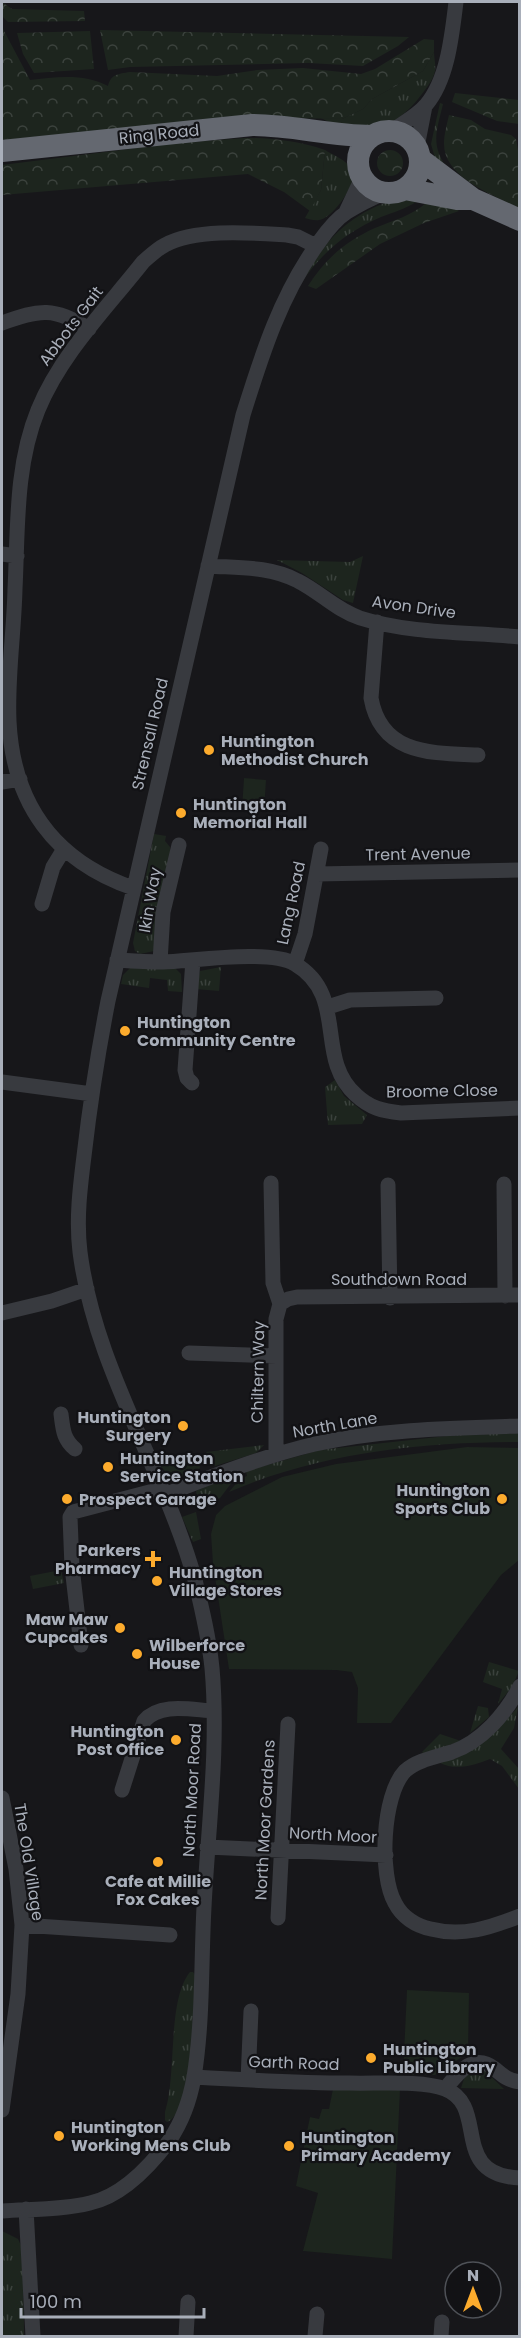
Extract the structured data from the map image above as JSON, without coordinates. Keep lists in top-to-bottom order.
{
  "streets": {
    "highway": ["Ring Road"],
    "street": [
      "Abbots Gait",
      "Avon Drive",
      "Strensall Road",
      "Trent Avenue",
      "Ikin Way",
      "Lang Road",
      "Broome Close",
      "Southdown Road",
      "Chiltern Way",
      "North Lane",
      "North Moor Road",
      "North Moor Gardens",
      "North Moor",
      "The Old Village",
      "Garth Road"
    ]
  },
  "crossings": [
    ["Ring Road", "Strensall Road"],
    ["Abbots Gait", "Strensall Road"],
    ["Avon Drive", "Strensall Road"],
    ["Strensall Road", "Broome Close"],
    ["Strensall Road", "North Moor Road"],
    ["Trent Avenue", "Lang Road"],
    ["Ikin Way", "Broome Close"],
    ["Lang Road", "Broome Close"],
    ["Southdown Road", "Chiltern Way"],
    ["Chiltern Way", "North Lane"],
    ["North Lane", "North Moor Road"],
    ["North Moor Road", "North Moor"],
    ["North Moor Road", "Garth Road"],
    ["North Moor Gardens", "North Moor"]
  ],
  "places": {
    "other": [
      "Huntington Methodist Church",
      "Huntington Memorial Hall",
      "Huntington Community Centre",
      "Huntington Surgery",
      "Huntington Service Station",
      "Prospect Garage",
      "Huntington Sports Club",
      "Huntington Village Stores",
      "Maw Maw Cupcakes",
      "Wilberforce House",
      "Huntington Post Office",
      "Cafe at Millie Fox Cakes",
      "Huntington Public Library",
      "Huntington Working Mens Club",
      "Huntington Primary Academy"
    ],
    "health": ["Parkers Pharmacy"]
  },
  "scale_bar": "100 m",
  "north": "top"
}
